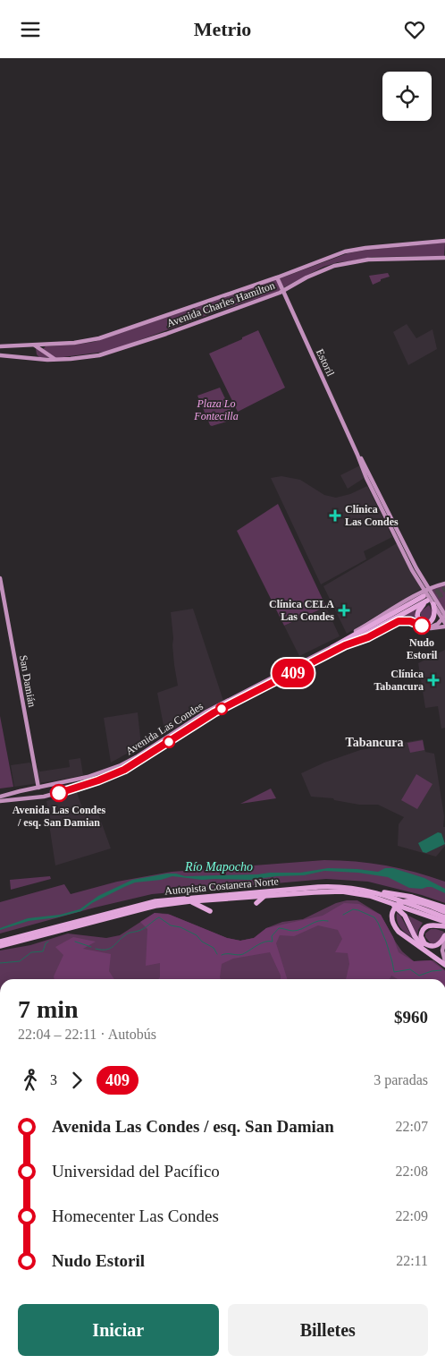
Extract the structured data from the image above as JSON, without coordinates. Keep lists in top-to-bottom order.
{
  "streets": {
    "highway": ["Autopista Costanera Norte"],
    "main road": [
      "Avenida Charles Hamilton",
      "Estoril",
      "San Damián",
      "Avenida Las Condes"
    ]
  },
  "crossings": [
    ["Avenida Charles Hamilton", "Estoril"],
    ["San Damián", "Avenida Las Condes"]
  ],
  "districts": ["Tabancura"],
  "water": ["Río Mapocho"],
  "parks": ["Plaza Lo Fontecilla"],
  "places": {
    "health": ["Clínica Las Condes", "Clínica CELA Las Condes", "Clínica Tabancura"],
    "other": ["Nudo Estoril", "Avenida Las Condes / esq. San Damian"]
  },
  "lines": ["bus line 409"],
  "page": {
    "header": "Metrio",
    "on_map": "409",
    "heading": ["7 min", "22:04 – 22:11 · Autobús", "$960"],
    "legs": ["3", "409", "3 paradas"],
    "list": [
      {
        "name": "Avenida Las Condes / esq. San Damian",
        "value": "22:07"
      },
      {
        "name": "Universidad del Pacífico",
        "value": "22:08"
      },
      {
        "name": "Homecenter Las Condes",
        "value": "22:09"
      },
      {
        "name": "Nudo Estoril",
        "value": "22:11"
      }
    ],
    "buttons": ["Iniciar", "Billetes"]
  }
}
